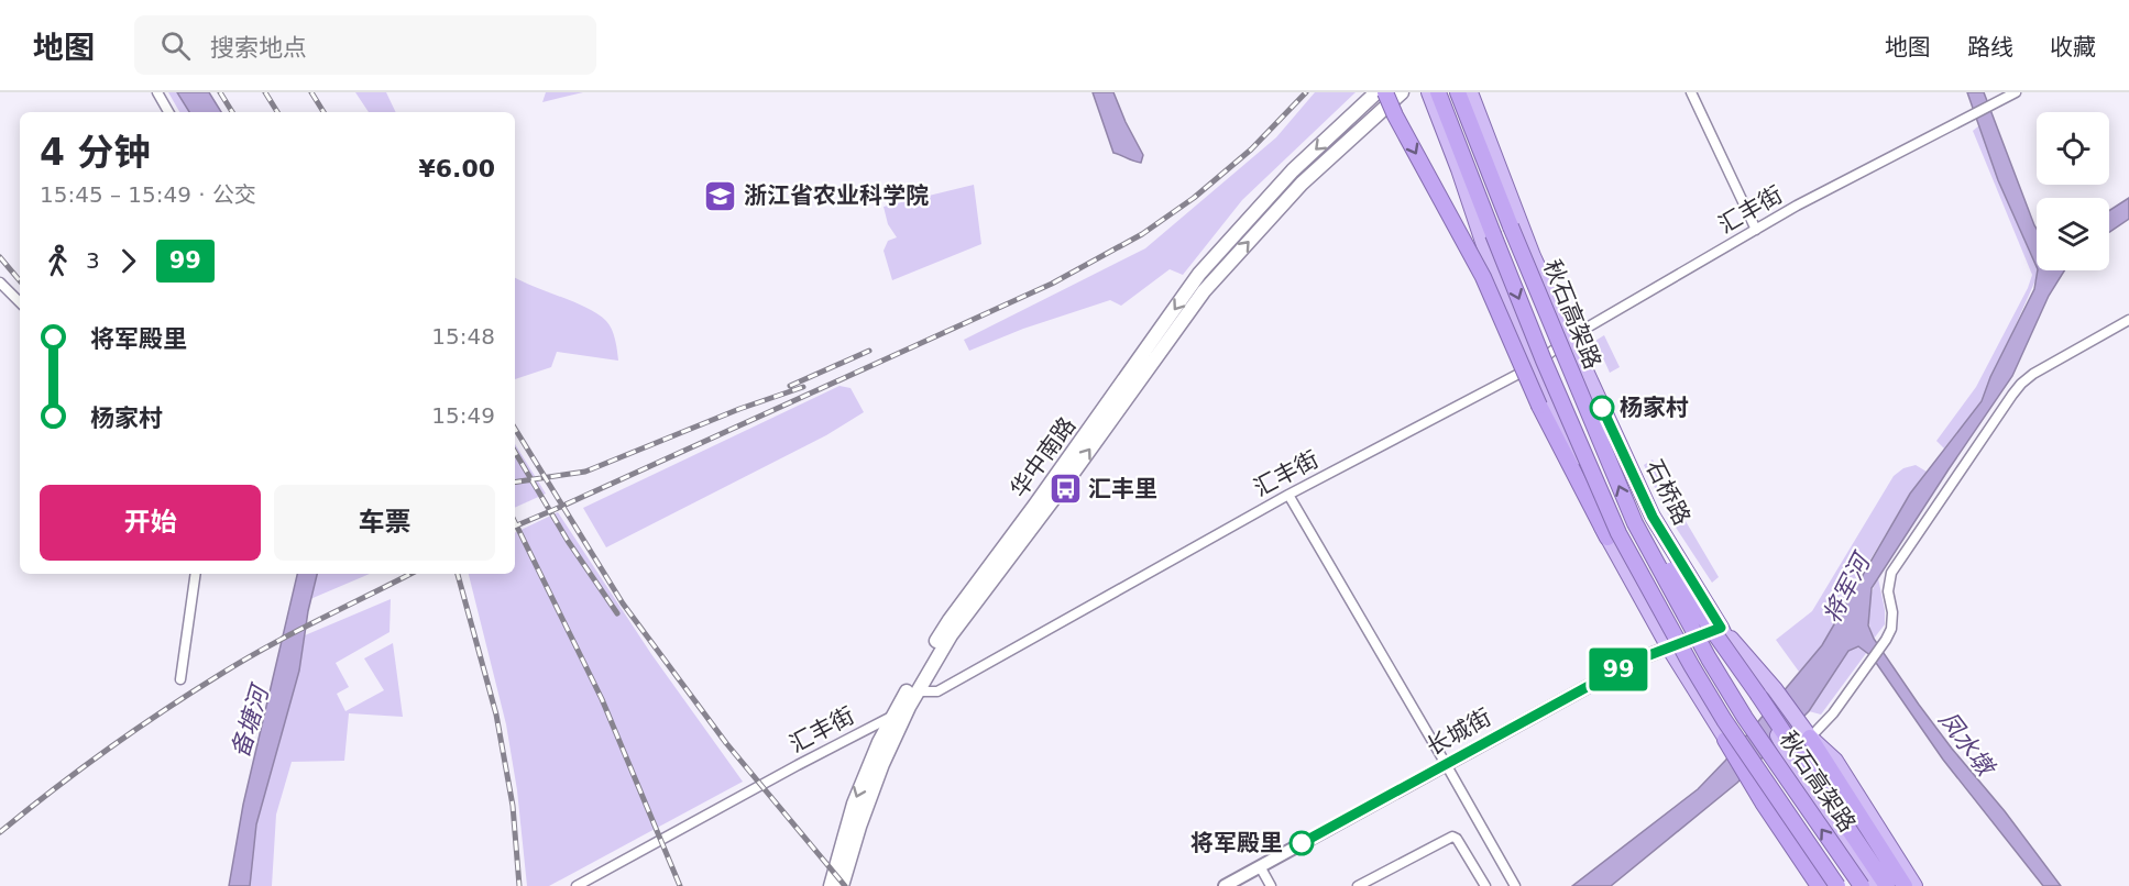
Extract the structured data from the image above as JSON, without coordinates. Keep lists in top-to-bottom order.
{
  "streets": {
    "highway": ["秋石高架路"],
    "main road": ["华中南路", "石桥路"],
    "street": ["汇丰街", "长城街"]
  },
  "crossings": [
    ["汇丰街", "华中南路"],
    ["汇丰街", "石桥路"],
    ["石桥路", "长城街"]
  ],
  "water": ["将军河", "备塘河", "凤水墩"],
  "places": {
    "school or university": ["浙江省农业科学院"],
    "other": ["杨家村", "将军殿里"],
    "bus stop": ["汇丰里"]
  },
  "lines": ["bus line 99"],
  "page": {
    "header": "地图",
    "search": "搜索地点",
    "nav": ["地图", "路线", "收藏"],
    "on_map": "99",
    "heading": ["4 分钟", "15:45 – 15:49 · 公交", "¥6.00"],
    "legs": ["3", "99"],
    "list": [
      {
        "name": "将军殿里",
        "value": "15:48"
      },
      {
        "name": "杨家村",
        "value": "15:49"
      }
    ],
    "buttons": ["开始", "车票"]
  }
}
